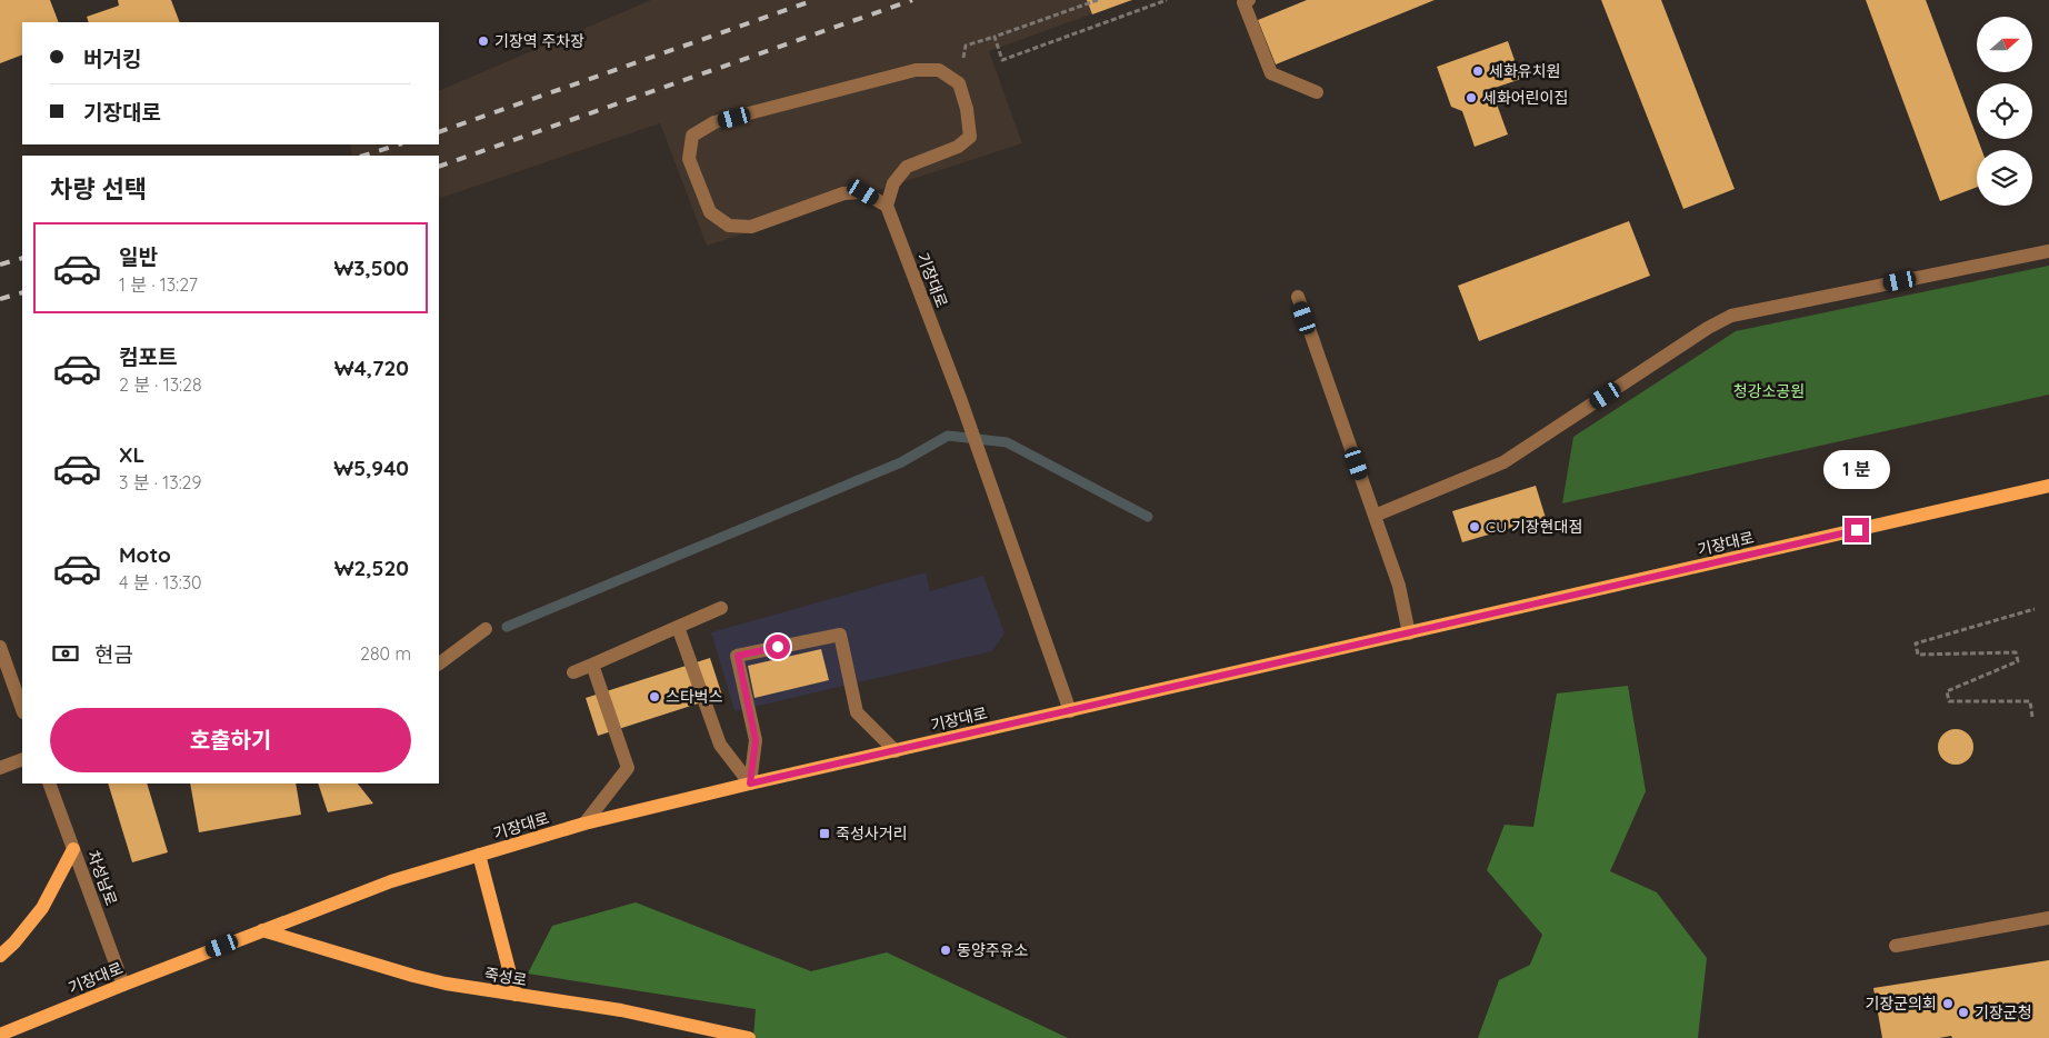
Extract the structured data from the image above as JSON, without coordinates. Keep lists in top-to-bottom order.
{
  "streets": {
    "main road": ["기장대로", "죽성로"],
    "street": ["차성남로"]
  },
  "crossings": [
    ["기장대로", "차성남로"],
    ["기장대로", "죽성로"]
  ],
  "parks": ["청강소공원"],
  "places": {
    "other": [
      "기장역 주차장",
      "세화유치원",
      "세화어린이집",
      "CU 기장현대점",
      "스타벅스",
      "동양주유소",
      "기장군의회",
      "기장군청"
    ],
    "transit": ["죽성사거리"]
  },
  "north": "right",
  "page": {
    "banner": ["버거킹", "기장대로"],
    "heading": "차량 선택",
    "list": [
      {
        "name": "일반",
        "note": "1 분 · 13:27",
        "value": "₩3,500"
      },
      {
        "name": "컴포트",
        "note": "2 분 · 13:28",
        "value": "₩4,720"
      },
      {
        "name": "XL",
        "note": "3 분 · 13:29",
        "value": "₩5,940"
      },
      {
        "name": "Moto",
        "note": "4 분 · 13:30",
        "value": "₩2,520"
      }
    ],
    "bubble": "1 분",
    "pay": ["현금", "280 m"],
    "buttons": "호출하기"
  }
}
